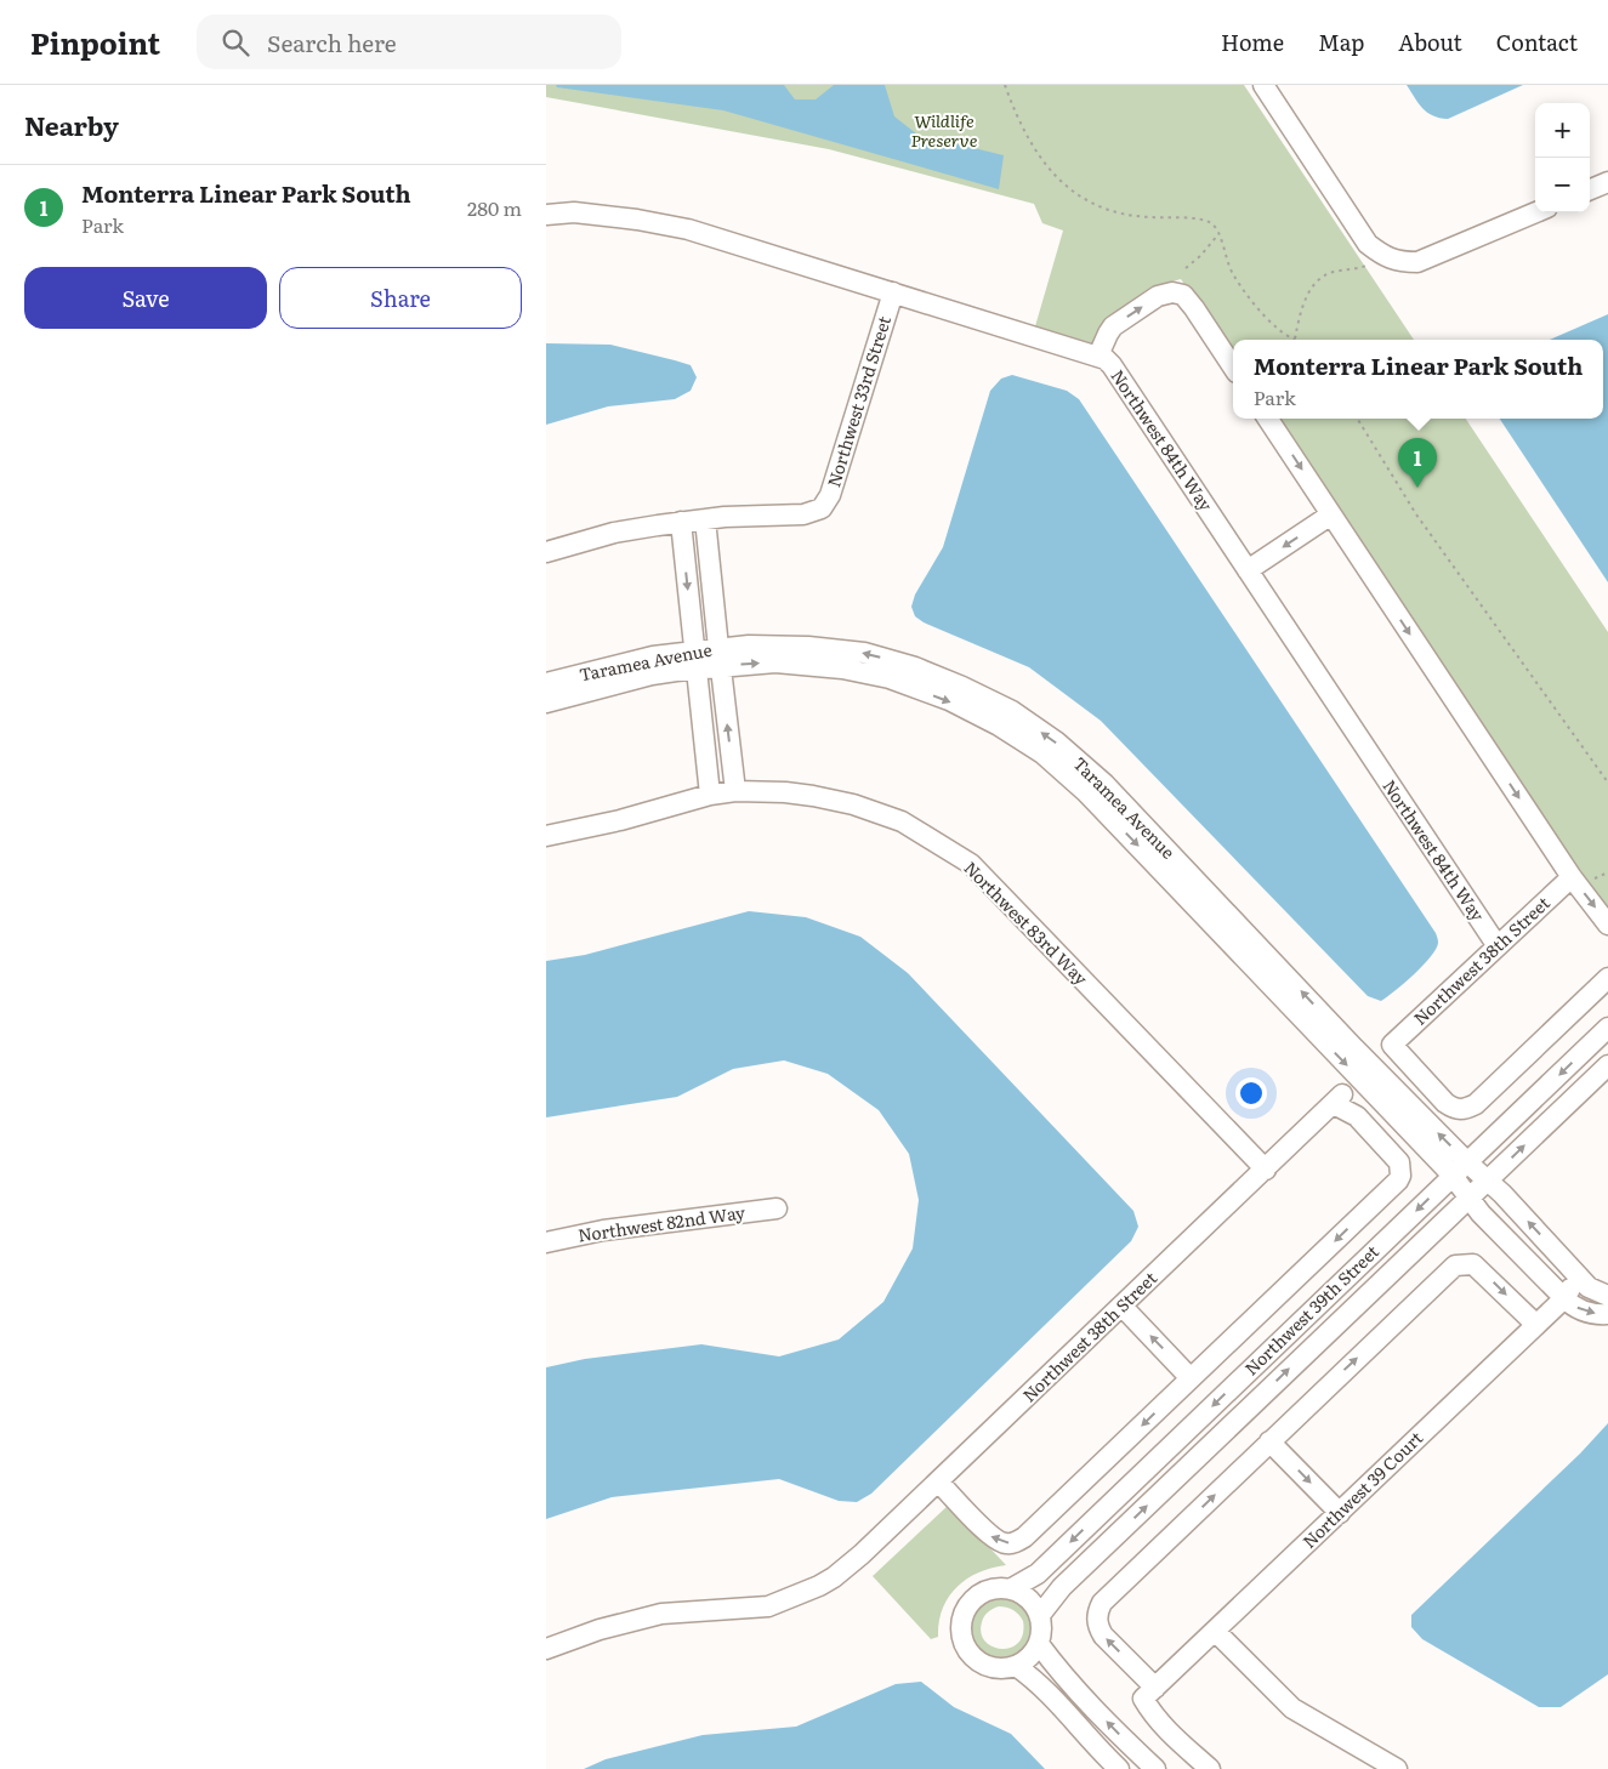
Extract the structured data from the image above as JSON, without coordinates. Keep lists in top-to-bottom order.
{
  "streets": {
    "street": [
      "Northwest 33rd Street",
      "Northwest 84th Way",
      "Taramea Avenue",
      "Northwest 83rd Way",
      "Northwest 38th Street",
      "Northwest 82nd Way",
      "Northwest 39th Street",
      "Northwest 39 Court"
    ]
  },
  "crossings": [
    ["Northwest 33rd Street", "Northwest 84th Way"],
    ["Northwest 84th Way", "Northwest 38th Street"],
    ["Taramea Avenue", "Northwest 39th Street"],
    ["Taramea Avenue", "Northwest 39 Court"],
    ["Northwest 83rd Way", "Northwest 38th Street"]
  ],
  "parks": ["Wildlife Preserve"],
  "page": {
    "header": "Pinpoint",
    "search": "Search here",
    "nav": [
      "Home",
      "Map",
      "About",
      "Contact"
    ],
    "heading": "Nearby",
    "map_buttons": ["+", "−"],
    "list": [
      {
        "mark": "1",
        "name": "Monterra Linear Park South",
        "note": "Park",
        "value": "280 m"
      }
    ],
    "buttons": ["Save", "Share"],
    "popup": ["Monterra Linear Park South", "Park"],
    "pins": "1"
  }
}
